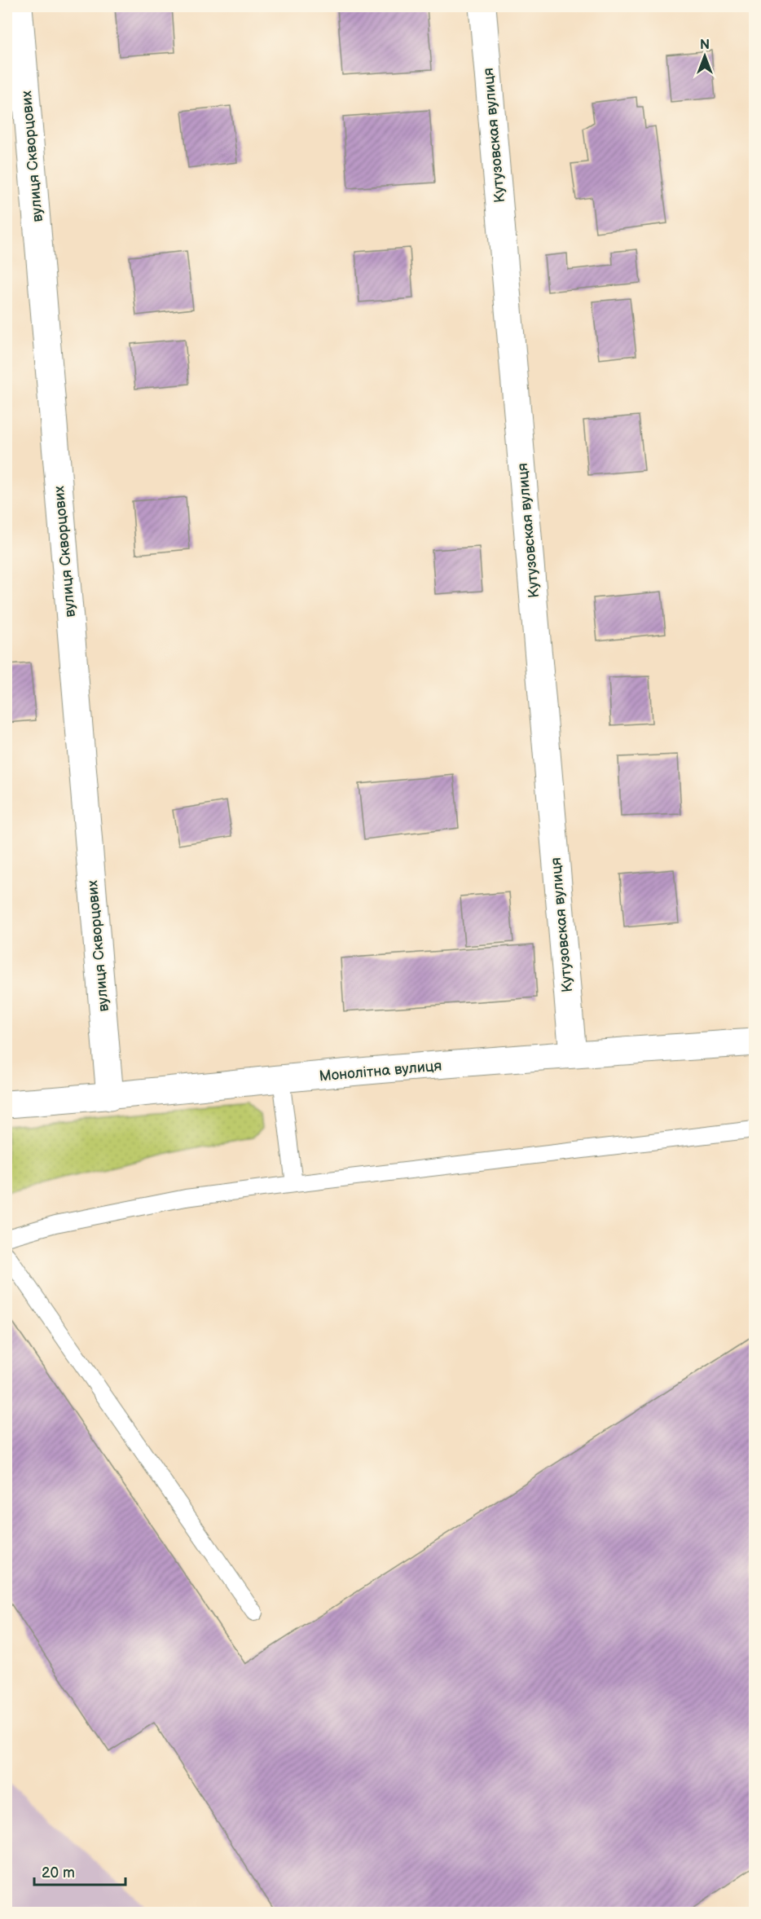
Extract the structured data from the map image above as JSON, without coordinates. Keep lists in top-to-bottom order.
{
  "streets": {
    "street": ["Кутузовская вулиця", "вулиця Скворцових", "Монолітна вулиця"]
  },
  "crossings": [
    ["Кутузовская вулиця", "Монолітна вулиця"],
    ["вулиця Скворцових", "Монолітна вулиця"]
  ],
  "scale_bar": "20 m",
  "north": "top"
}
